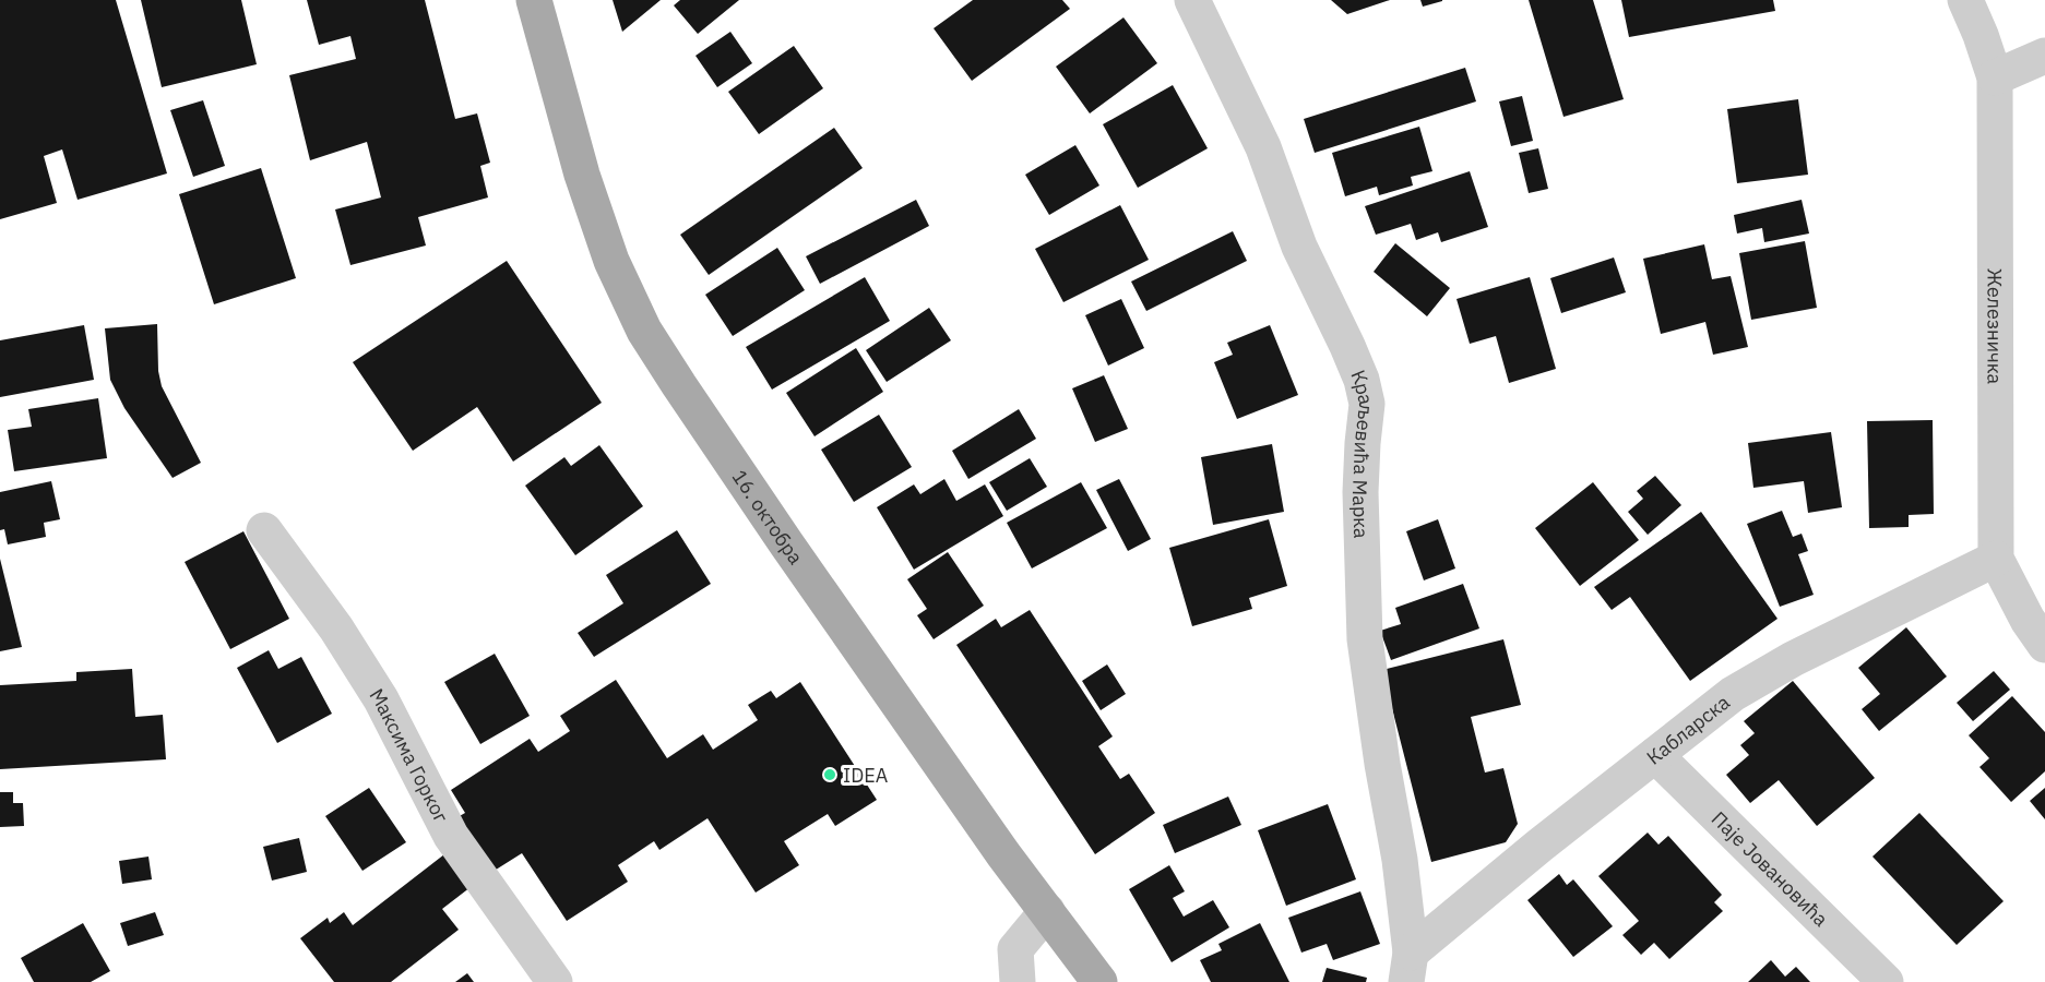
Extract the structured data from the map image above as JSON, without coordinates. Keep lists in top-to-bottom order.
{
  "streets": {
    "main road": ["16. октобра"],
    "street": [
      "Железничка",
      "Краљевића Марка",
      "Кабларска",
      "Максима Горког",
      "Паје Јовановића"
    ]
  },
  "crossings": [
    ["Железничка", "Кабларска"],
    ["Краљевића Марка", "Кабларска"],
    ["Кабларска", "Паје Јовановића"]
  ],
  "places": ["IDEA"]
}
